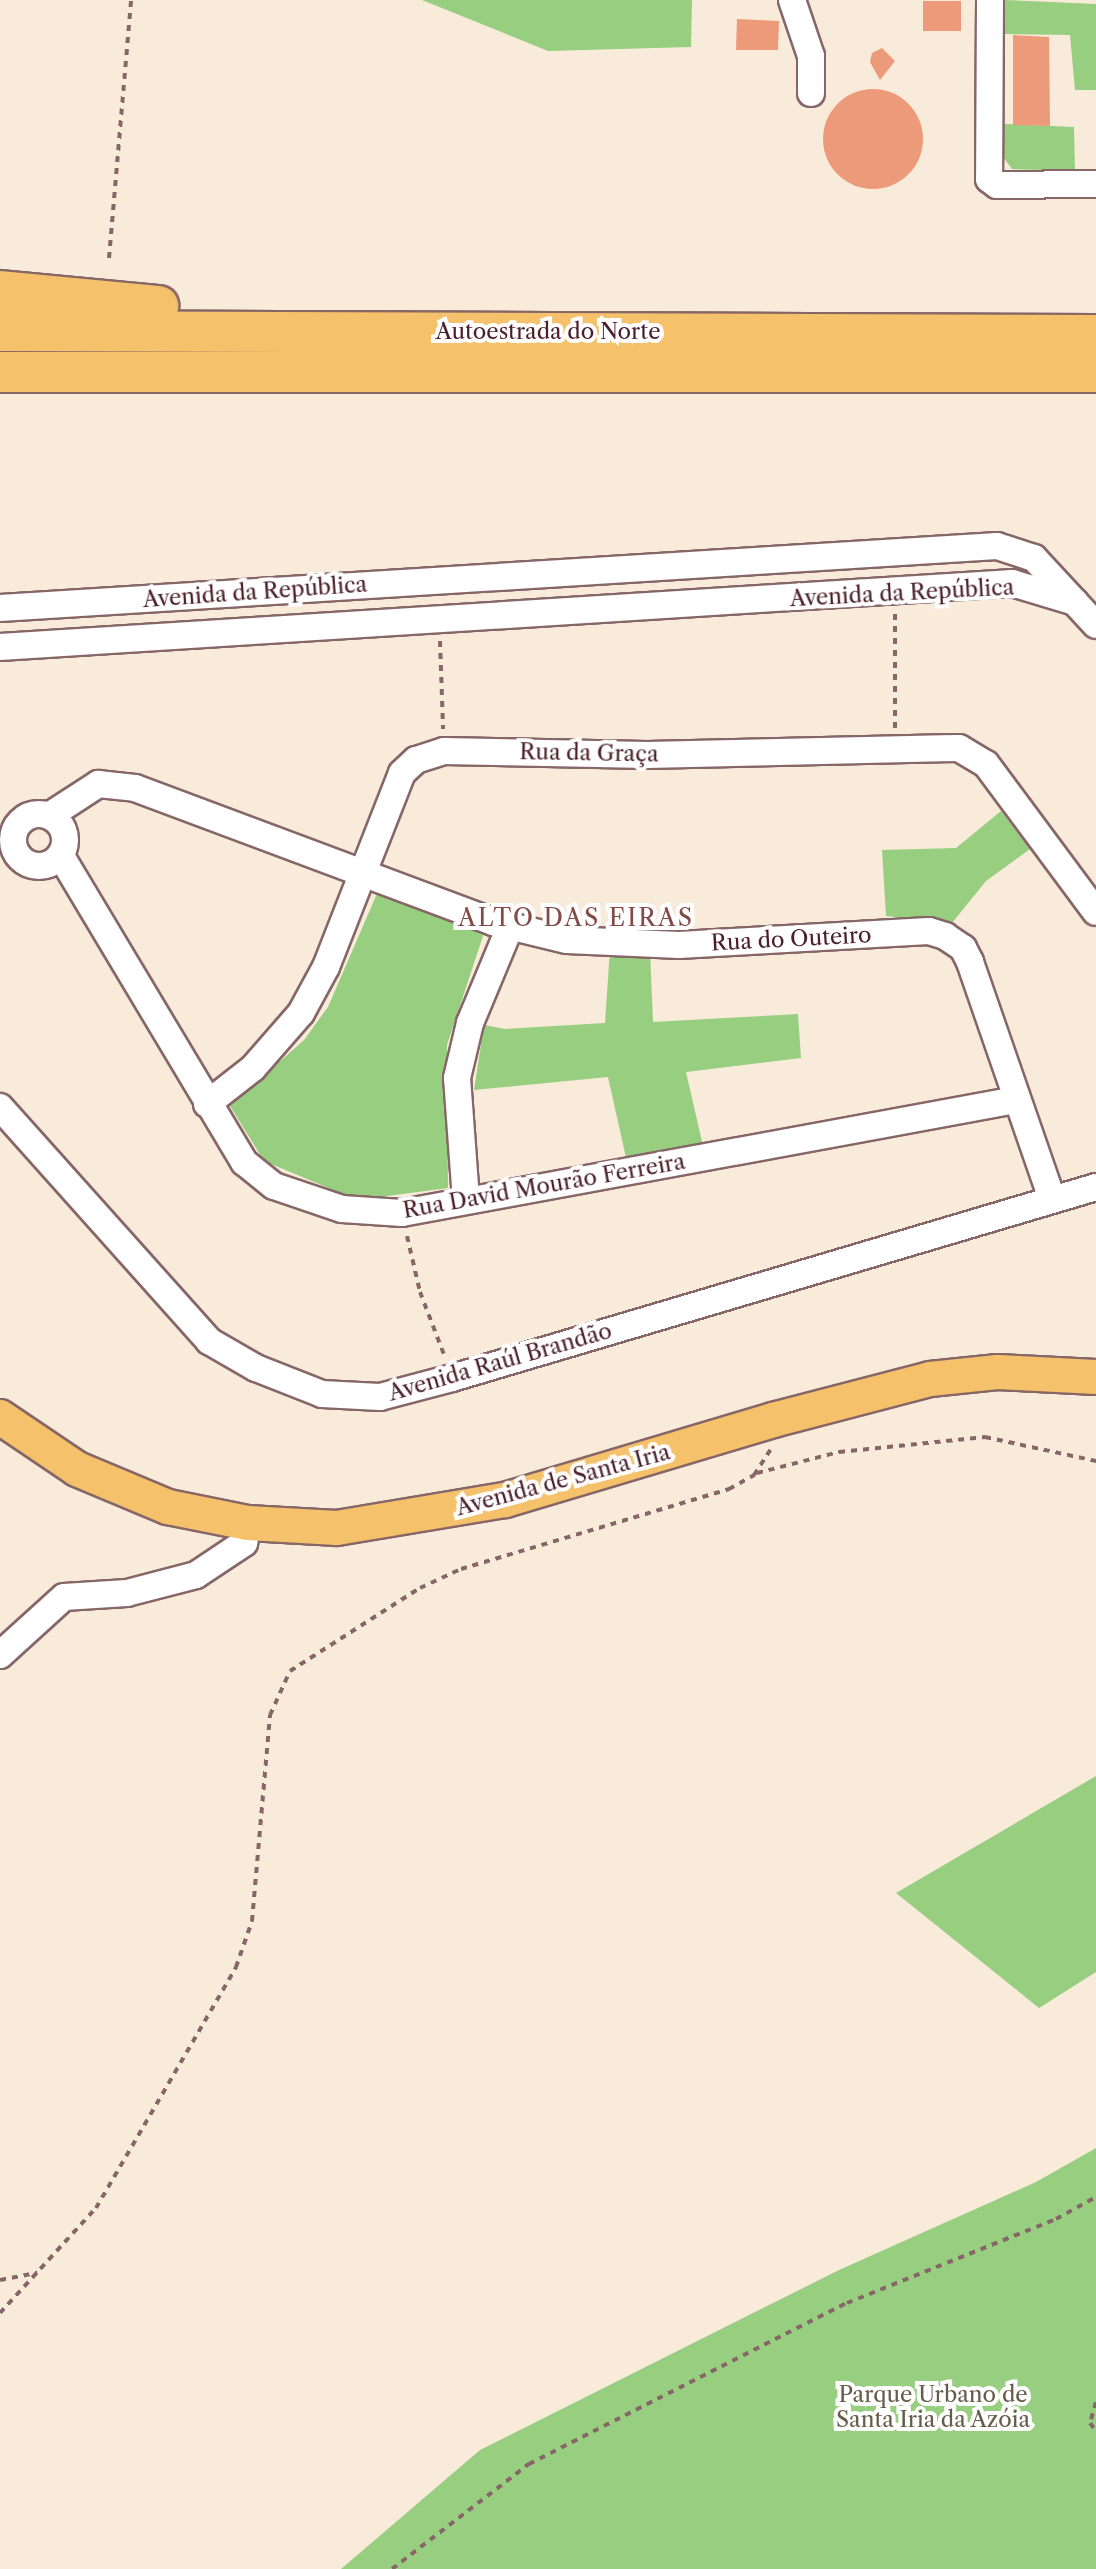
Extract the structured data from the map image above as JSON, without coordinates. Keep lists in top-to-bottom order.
{
  "streets": {
    "highway": ["Autoestrada do Norte"],
    "main road": ["Avenida de Santa Iria"],
    "street": [
      "Avenida da República",
      "Rua da Graça",
      "Rua do Outeiro",
      "Rua David Mourão Ferreira",
      "Avenida Raúl Brandão"
    ]
  },
  "crossings": [
    ["Rua da Graça", "Rua do Outeiro"],
    ["Rua da Graça", "Rua David Mourão Ferreira"],
    ["Rua do Outeiro", "Rua David Mourão Ferreira"],
    ["Rua do Outeiro", "Avenida Raúl Brandão"]
  ],
  "districts": ["ALTO DAS EIRAS"],
  "parks": ["Parque Urbano de Santa Iria da Azóia"]
}
